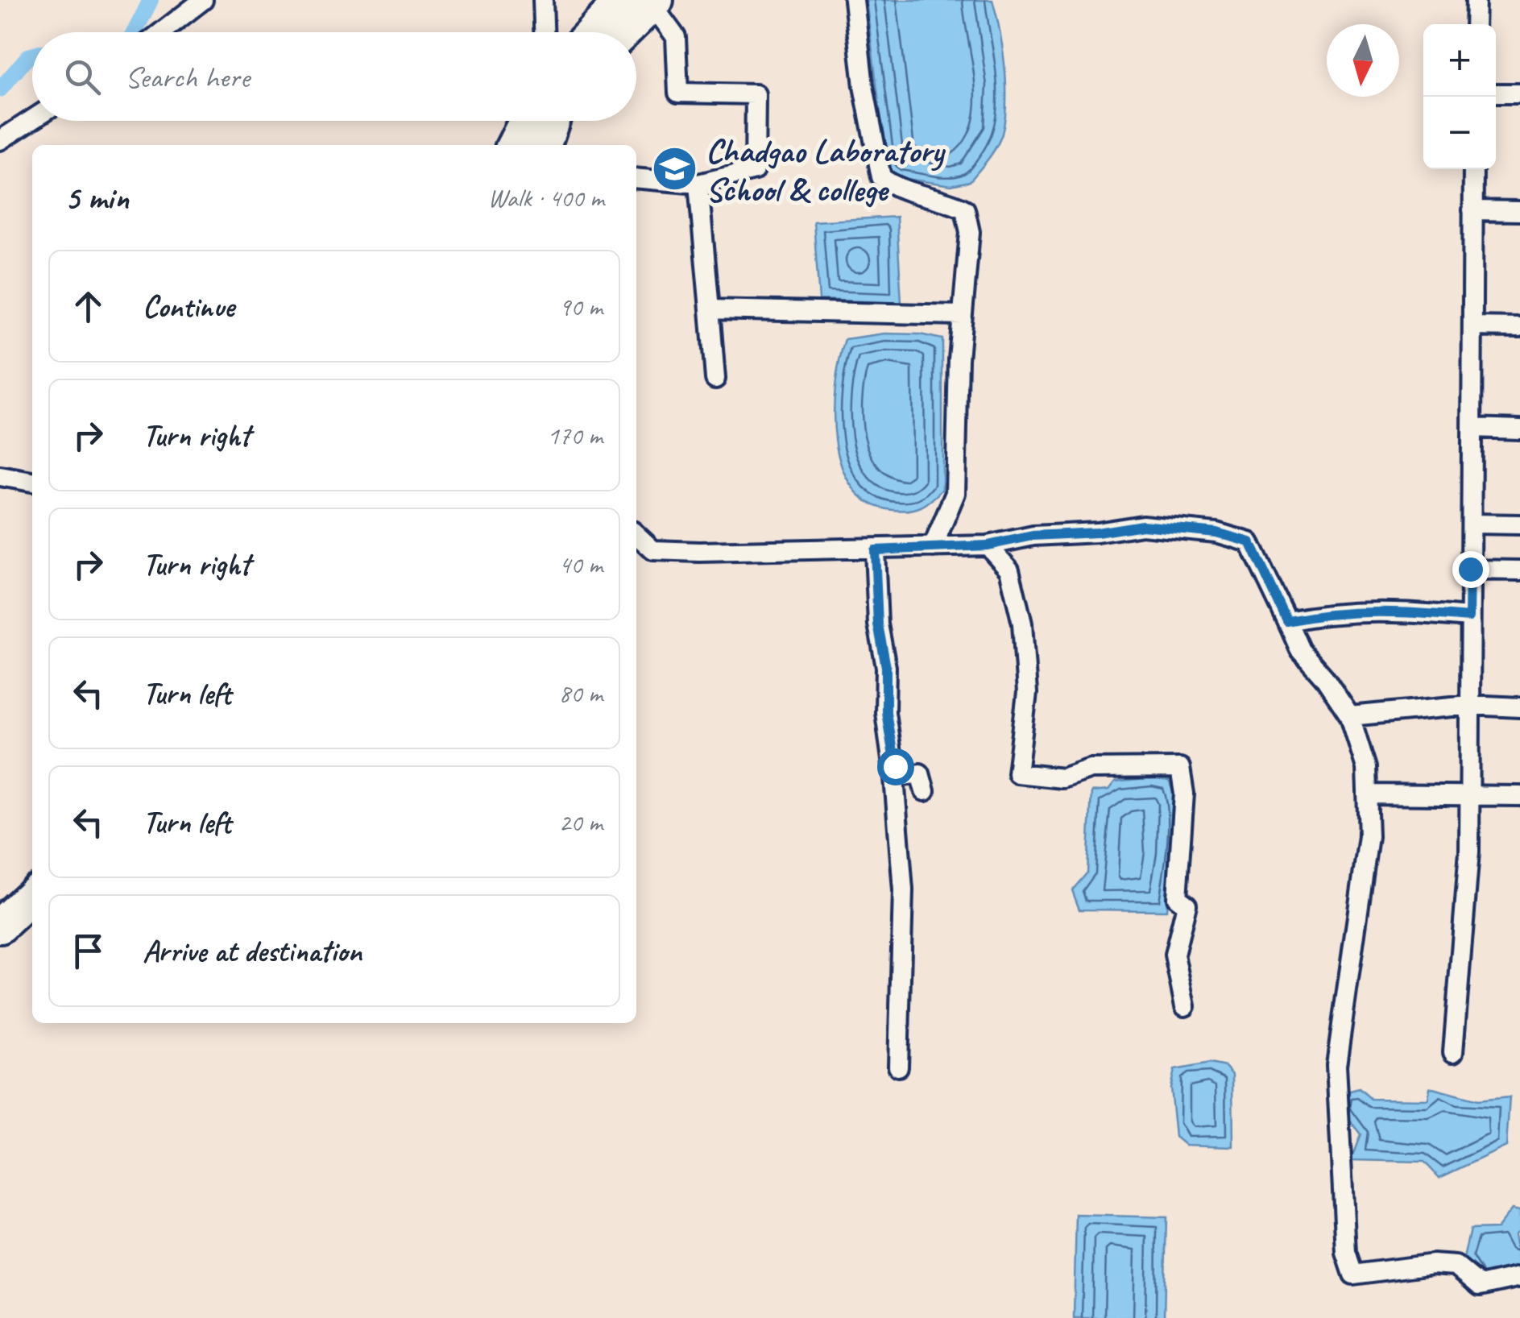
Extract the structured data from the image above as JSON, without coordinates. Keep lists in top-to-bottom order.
{
  "places": {
    "school or university": ["Chadgao Laboratory School & college"]
  },
  "north": "bottom",
  "page": {
    "map_buttons": ["+", "−"],
    "search": "Search here",
    "heading": ["5 min", "Walk · 400 m"],
    "list": [
      ["Continue", "90 m"],
      ["Turn right", "170 m"],
      ["Turn right", "40 m"],
      ["Turn left", "80 m"],
      ["Turn left", "20 m"],
      "Arrive at destination"
    ]
  }
}
